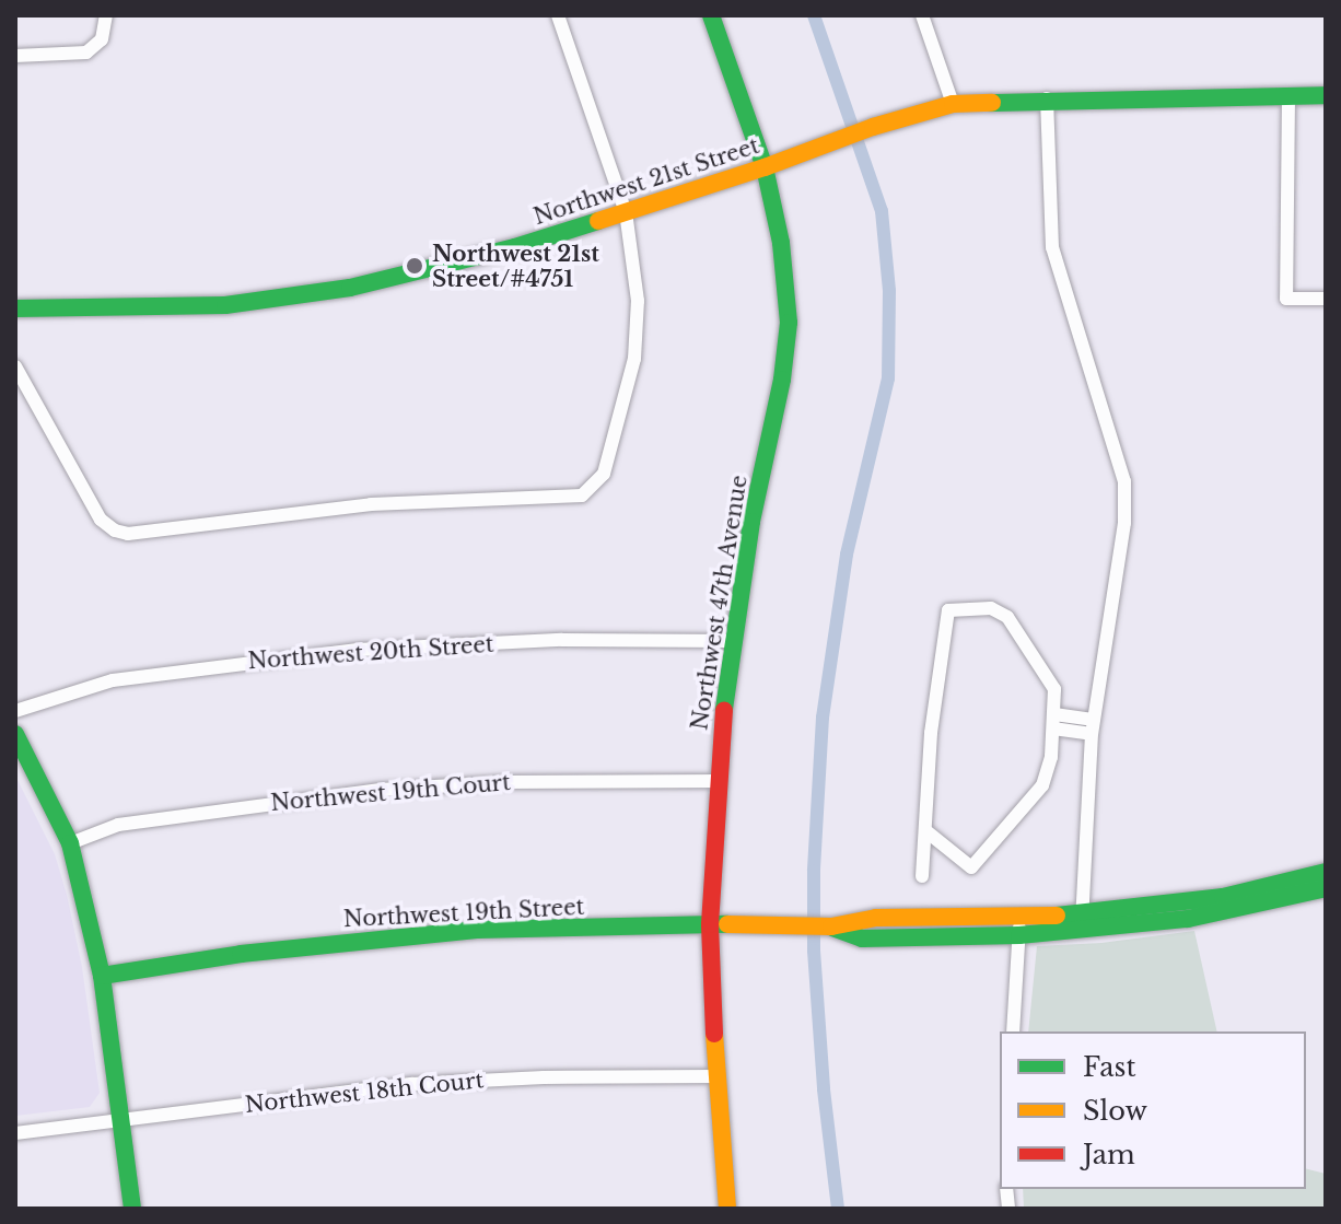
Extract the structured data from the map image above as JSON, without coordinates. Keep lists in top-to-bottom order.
{
  "streets": {
    "street": [
      "Northwest 21st Street",
      "Northwest 47th Avenue",
      "Northwest 20th Street",
      "Northwest 19th Court",
      "Northwest 19th Street",
      "Northwest 18th Court"
    ]
  },
  "crossings": [
    ["Northwest 21st Street", "Northwest 47th Avenue"],
    ["Northwest 47th Avenue", "Northwest 20th Street"],
    ["Northwest 47th Avenue", "Northwest 19th Court"],
    ["Northwest 47th Avenue", "Northwest 19th Street"],
    ["Northwest 47th Avenue", "Northwest 18th Court"]
  ],
  "places": ["Northwest 21st Street/#4751"],
  "legend": ["Fast", "Slow", "Jam"]
}
